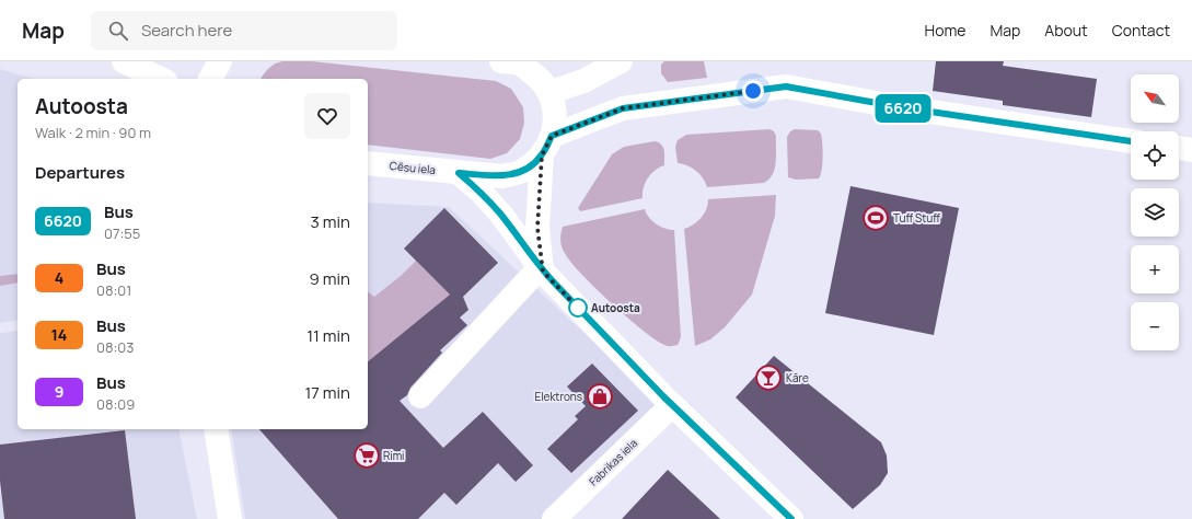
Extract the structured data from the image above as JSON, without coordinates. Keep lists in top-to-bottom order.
{
  "streets": {
    "main road": ["Cēsu iela", "Fabrikas iela"]
  },
  "places": {
    "sports": ["Tuff Stuff"],
    "other": ["Autoosta"],
    "bar": ["Kāre"],
    "shop": ["Elektrons"],
    "supermarket": ["Rimi"]
  },
  "lines": ["bus line 6620"],
  "north": "top left",
  "page": {
    "header": "Map",
    "search": "Search here",
    "nav": [
      "Home",
      "Map",
      "About",
      "Contact"
    ],
    "on_map": "6620",
    "map_buttons": ["+", "−"],
    "heading": [
      ["Autoosta", "Walk · 2 min · 90 m"],
      "Departures"
    ],
    "list": [
      {
        "mark": "6620",
        "name": "Bus",
        "note": "07:55",
        "value": "3 min"
      },
      {
        "mark": "4",
        "name": "Bus",
        "note": "08:01",
        "value": "9 min"
      },
      {
        "mark": "14",
        "name": "Bus",
        "note": "08:03",
        "value": "11 min"
      },
      {
        "mark": "9",
        "name": "Bus",
        "note": "08:09",
        "value": "17 min"
      }
    ]
  }
}
